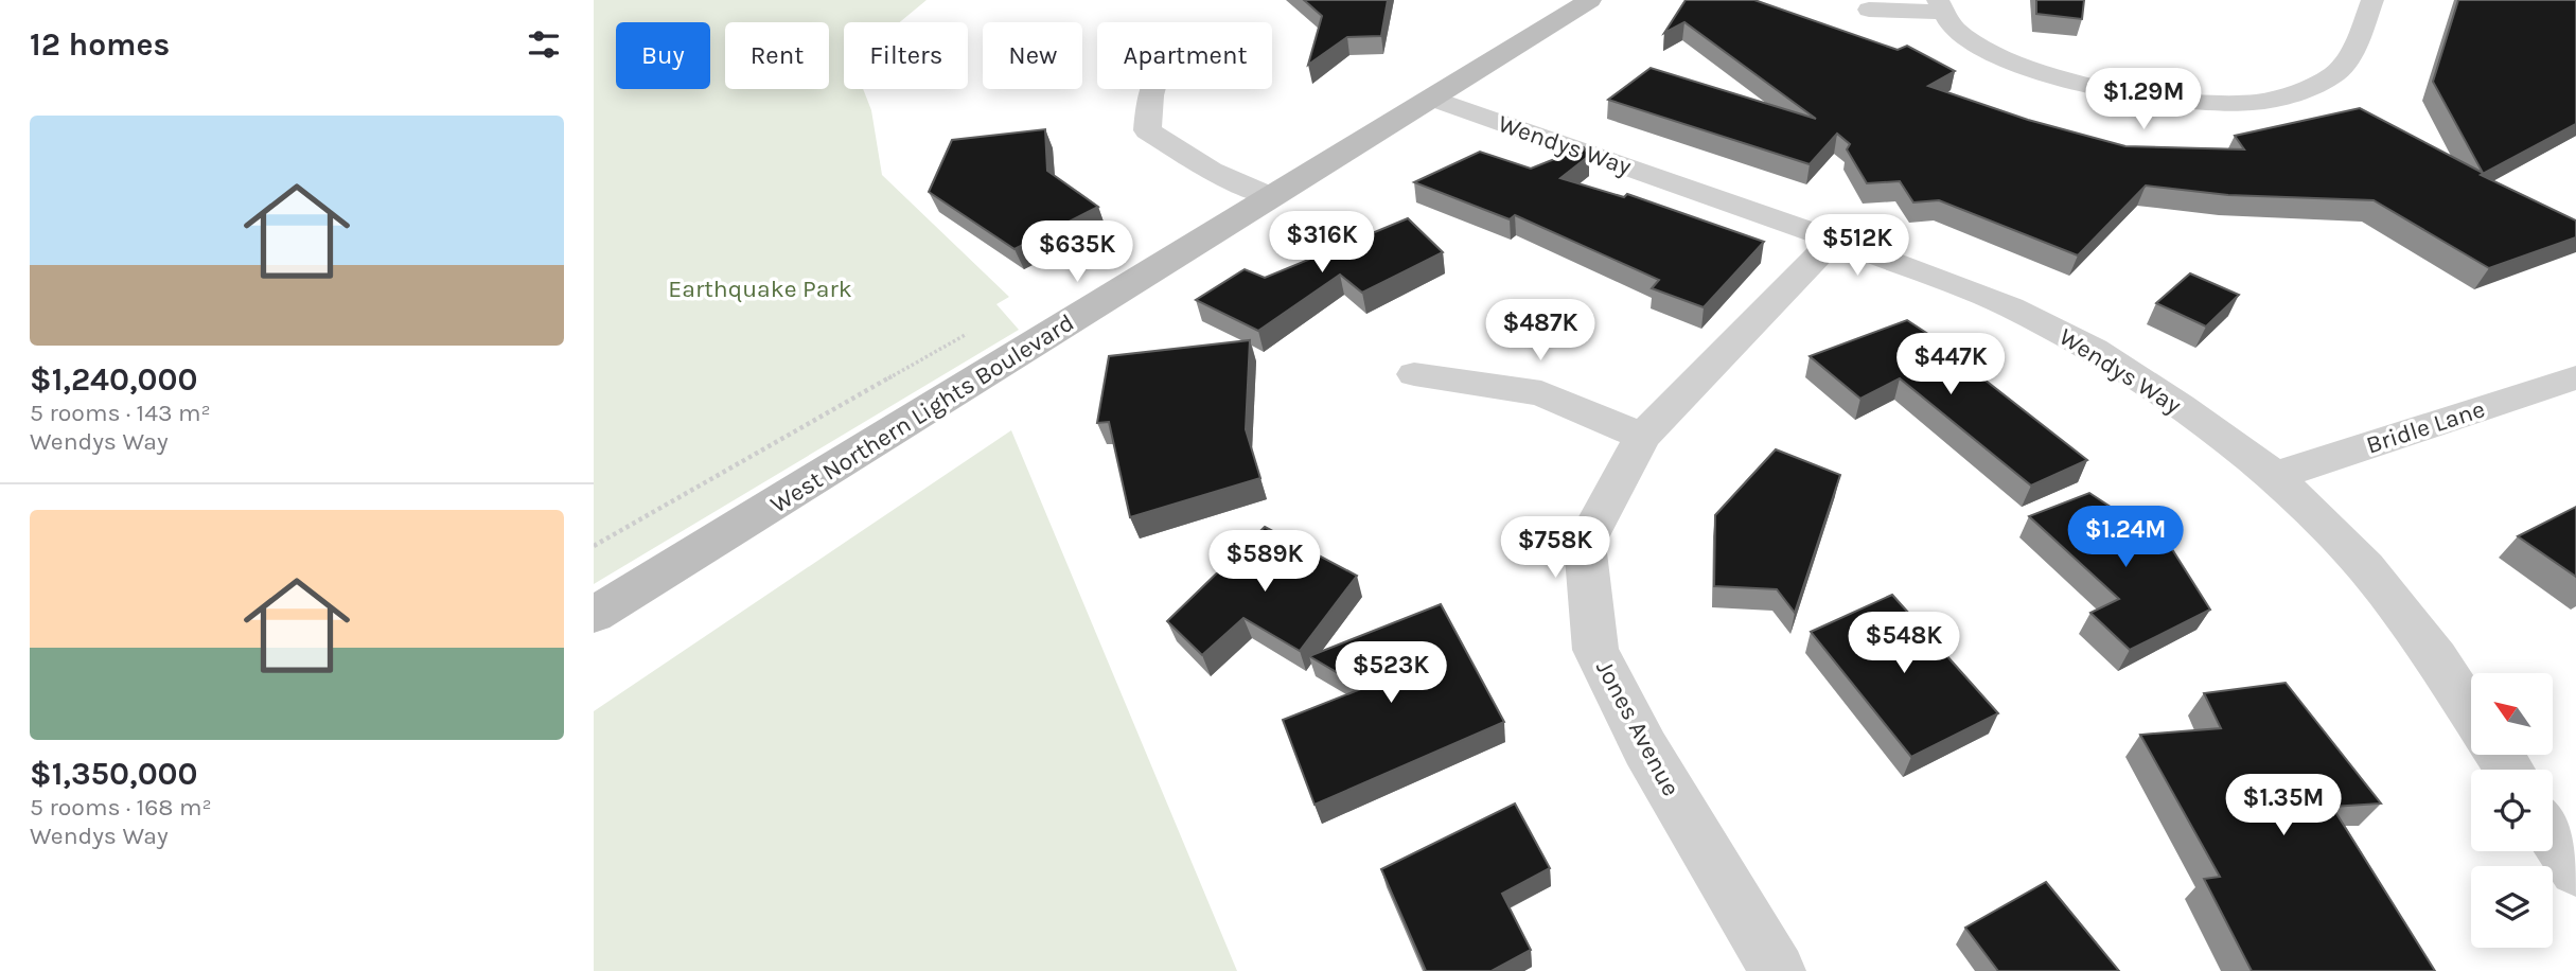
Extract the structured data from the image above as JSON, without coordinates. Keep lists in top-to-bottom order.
{
  "streets": {
    "street": [
      "Wendys Way",
      "West Northern Lights Boulevard",
      "Bridle Lane",
      "Jones Avenue"
    ]
  },
  "crossings": [
    ["Wendys Way", "West Northern Lights Boulevard"],
    ["Wendys Way", "Bridle Lane"],
    ["Wendys Way", "Jones Avenue"]
  ],
  "parks": ["Earthquake Park"],
  "north": "top left",
  "page": {
    "heading": "12 homes",
    "chip": [
      "Buy",
      "Rent",
      "Filters",
      "New",
      "Apartment"
    ],
    "price": [
      "$1.29M",
      "$316K",
      "$512K",
      "$635K",
      "$487K",
      "$447K",
      "$1.24M",
      "$758K",
      "$589K",
      "$548K",
      "$523K",
      "$1.35M"
    ],
    "list": [
      {
        "name": "$1,240,000",
        "note": "5 rooms · 143 m² · Wendys Way"
      },
      {
        "name": "$1,350,000",
        "note": "5 rooms · 168 m² · Wendys Way"
      }
    ]
  }
}
